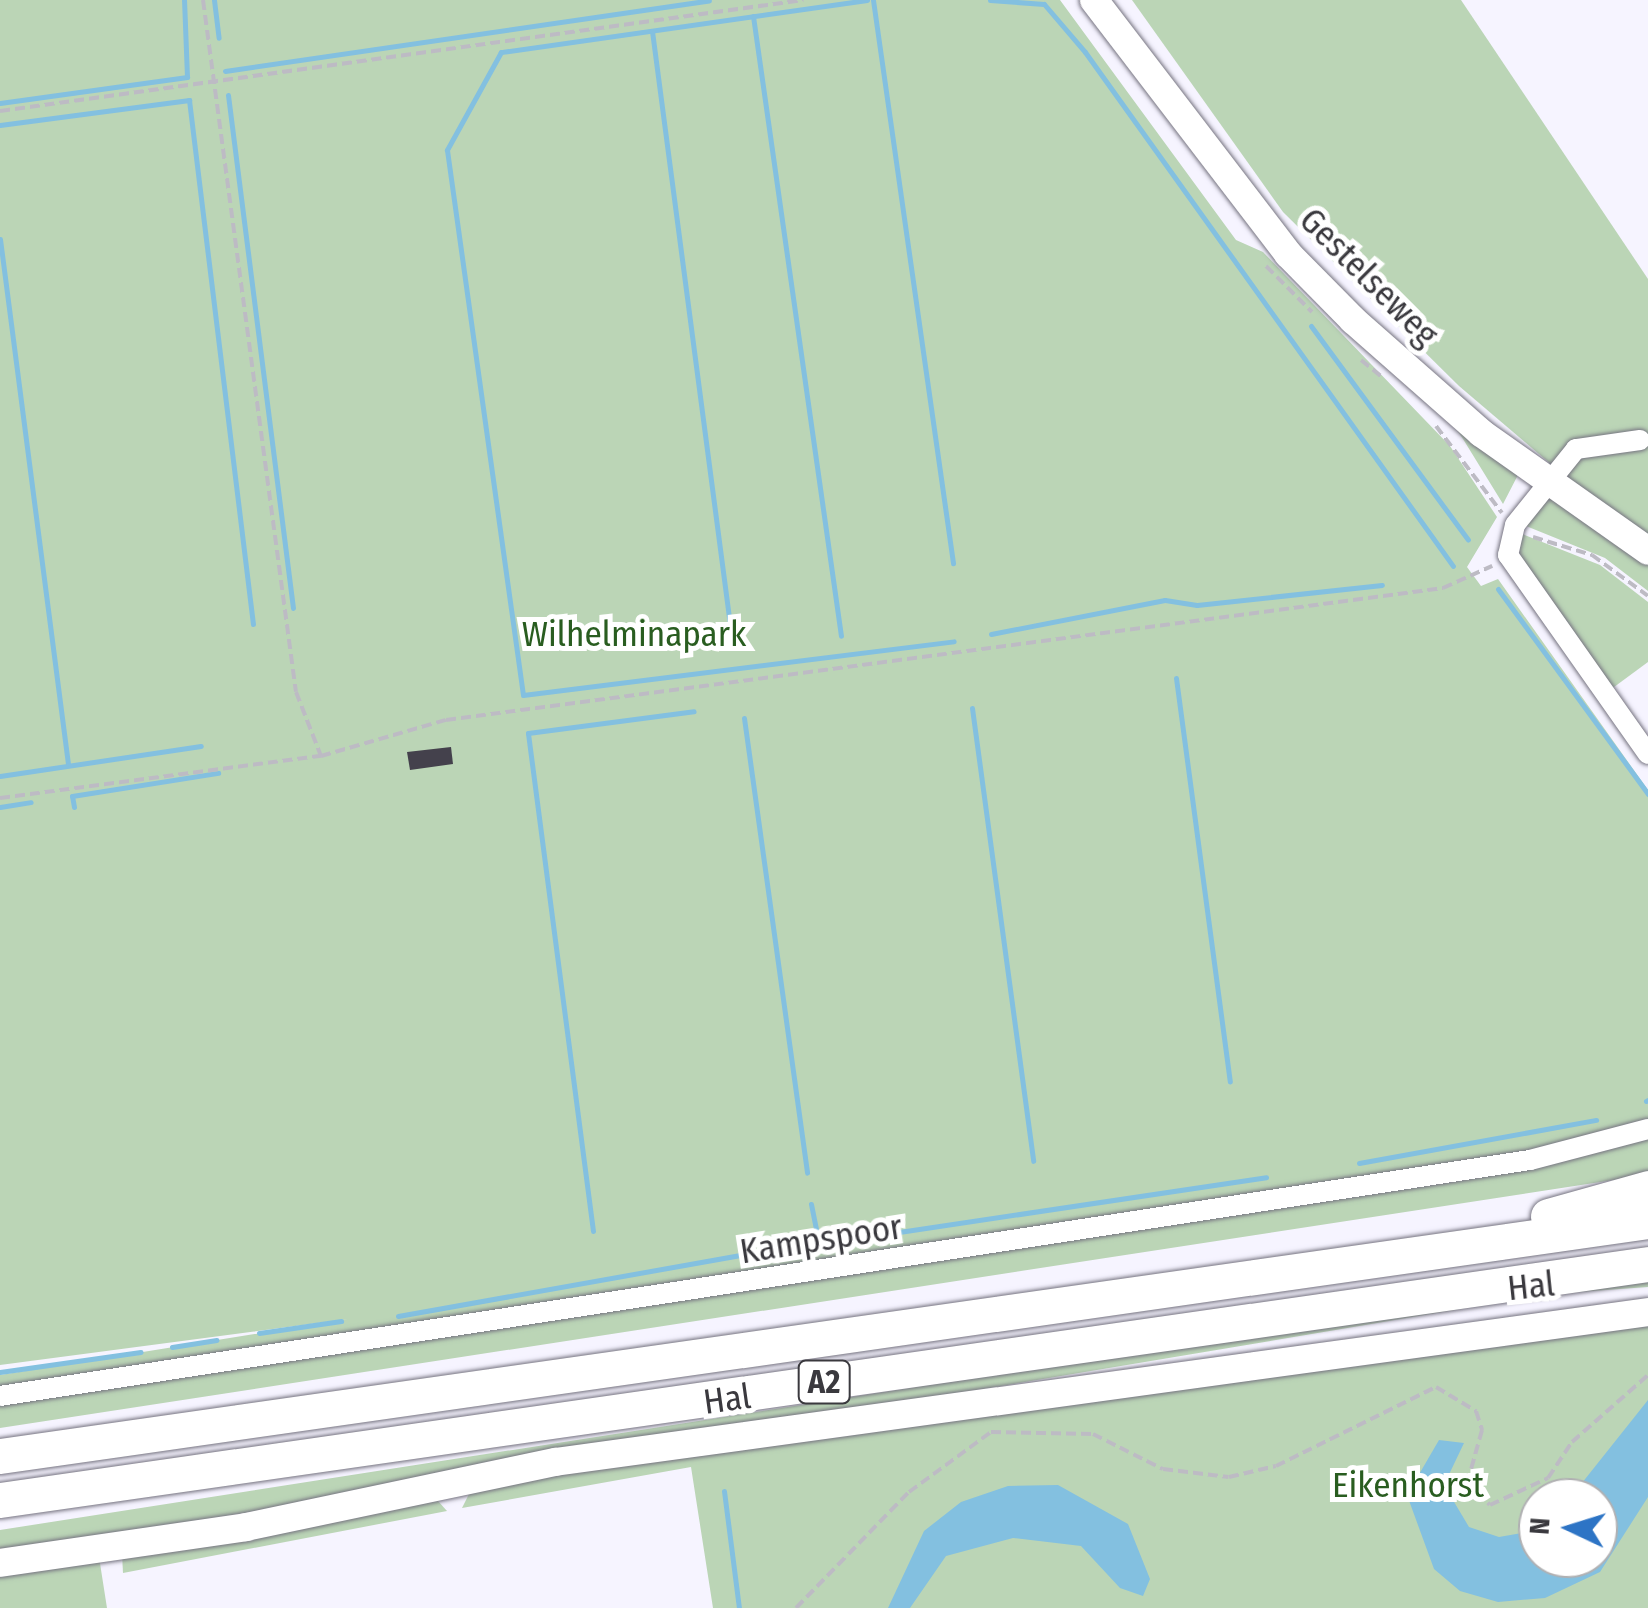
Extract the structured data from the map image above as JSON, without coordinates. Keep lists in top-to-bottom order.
{
  "streets": {
    "highway": ["A2"],
    "street": ["Gestelseweg", "Kampspoor", "Hal"]
  },
  "parks": ["Wilhelminapark", "Eikenhorst"],
  "north": "left"
}
